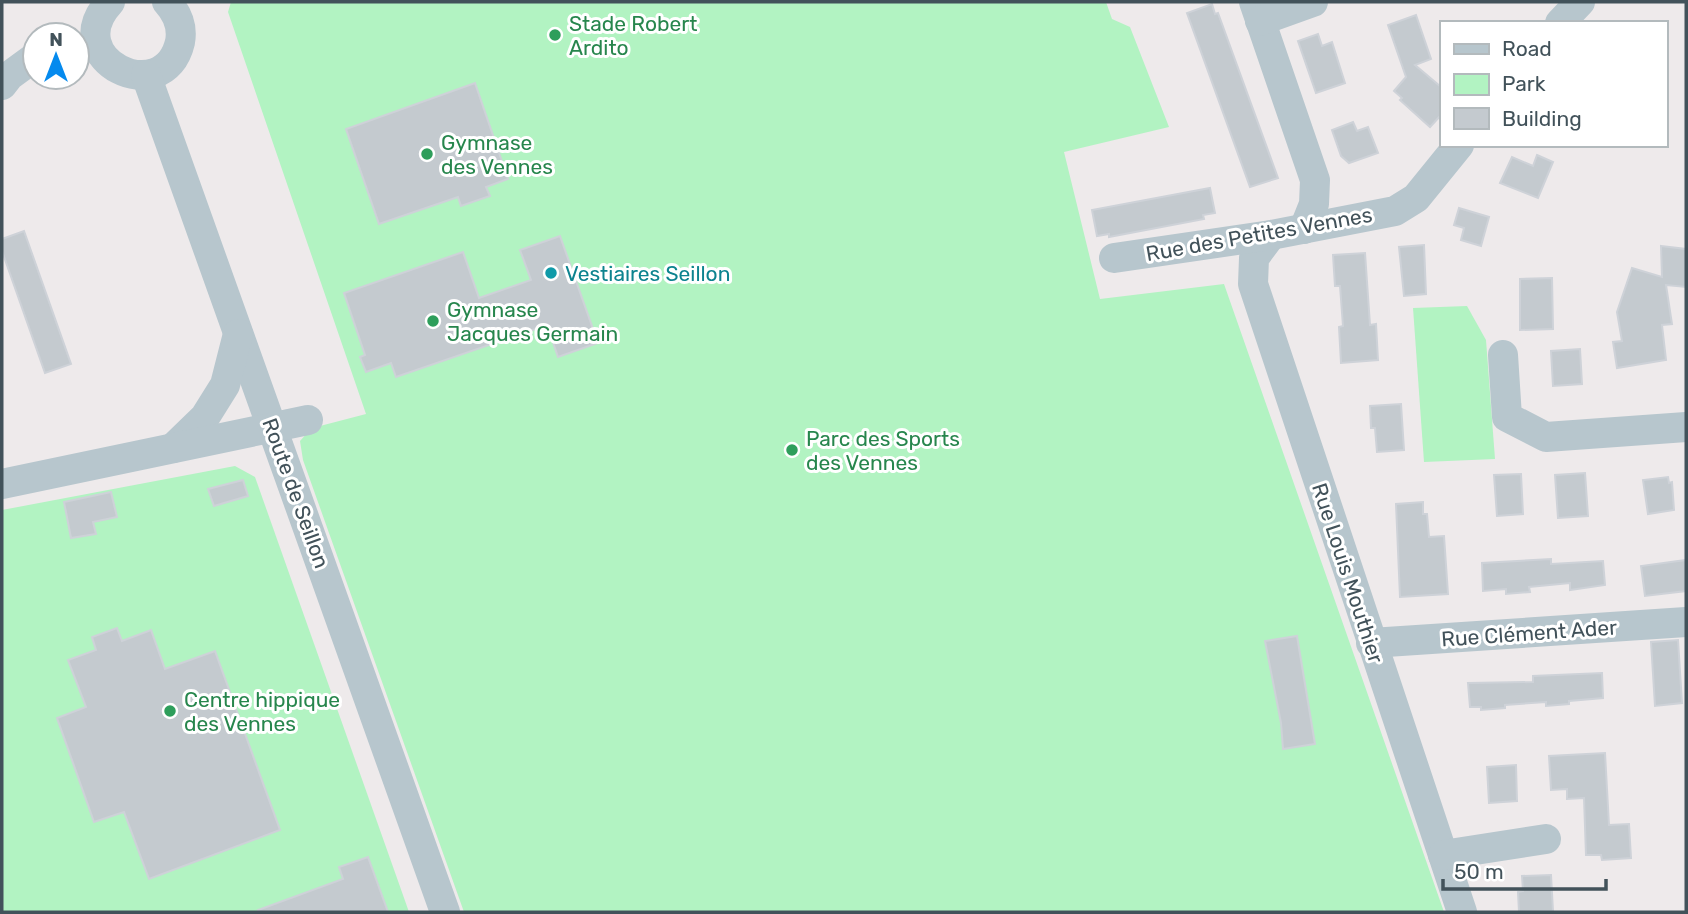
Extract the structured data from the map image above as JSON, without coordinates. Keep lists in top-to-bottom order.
{
  "streets": {
    "street": [
      "Rue des Petites Vennes",
      "Route de Seillon",
      "Rue Louis Mouthier",
      "Rue Clément Ader"
    ]
  },
  "crossings": [
    ["Rue des Petites Vennes", "Rue Louis Mouthier"],
    ["Rue Louis Mouthier", "Rue Clément Ader"]
  ],
  "places": [
    "Stade Robert Ardito",
    "Gymnase des Vennes",
    "Vestiaires Seillon",
    "Gymnase Jacques Germain",
    "Parc des Sports des Vennes",
    "Centre hippique des Vennes"
  ],
  "legend": ["Road", "Park", "Building"],
  "scale_bar": "50 m",
  "north": "top"
}
